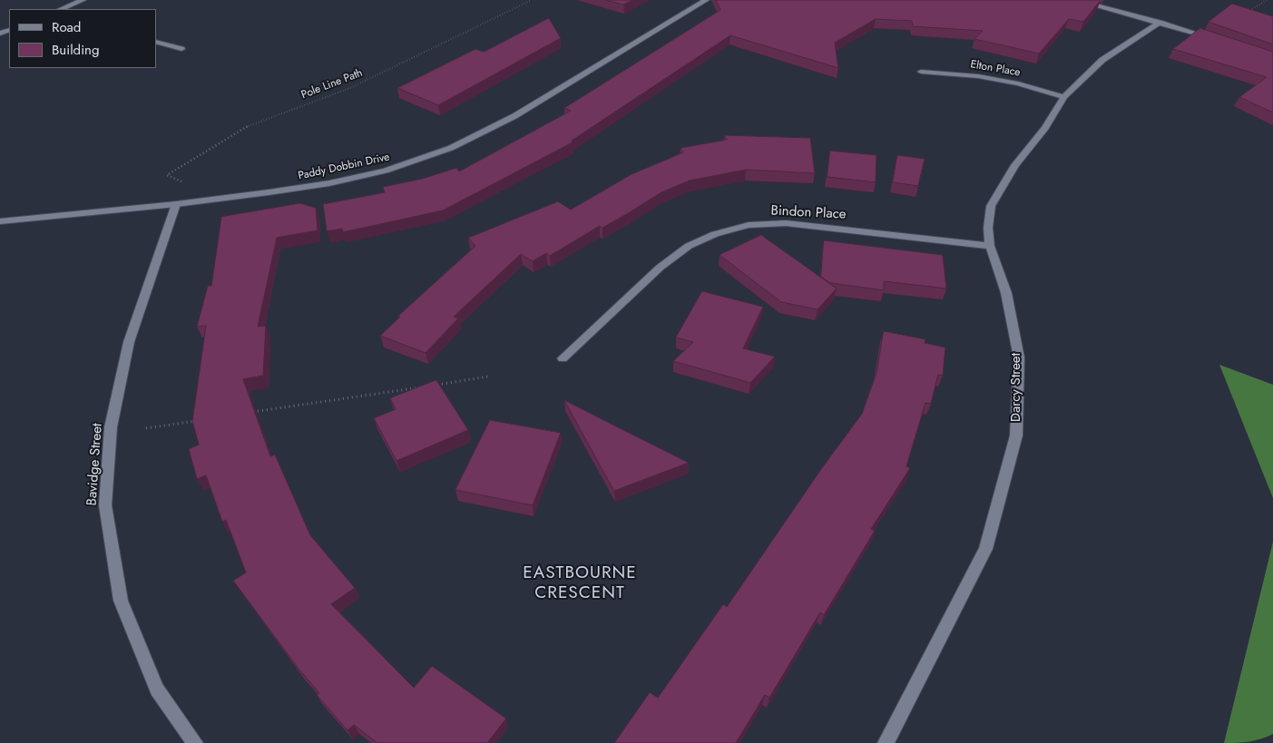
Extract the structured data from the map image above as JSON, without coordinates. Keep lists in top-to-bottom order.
{
  "streets": {
    "street": [
      "Elton Place",
      "Paddy Dobbin Drive",
      "Bindon Place",
      "Darcy Street",
      "Bavidge Street"
    ],
    "path": ["Pole Line Path"]
  },
  "crossings": [
    ["Elton Place", "Darcy Street"],
    ["Paddy Dobbin Drive", "Bavidge Street"],
    ["Bindon Place", "Darcy Street"]
  ],
  "districts": ["EASTBOURNE CRESCENT"],
  "legend": ["Road", "Building"]
}
